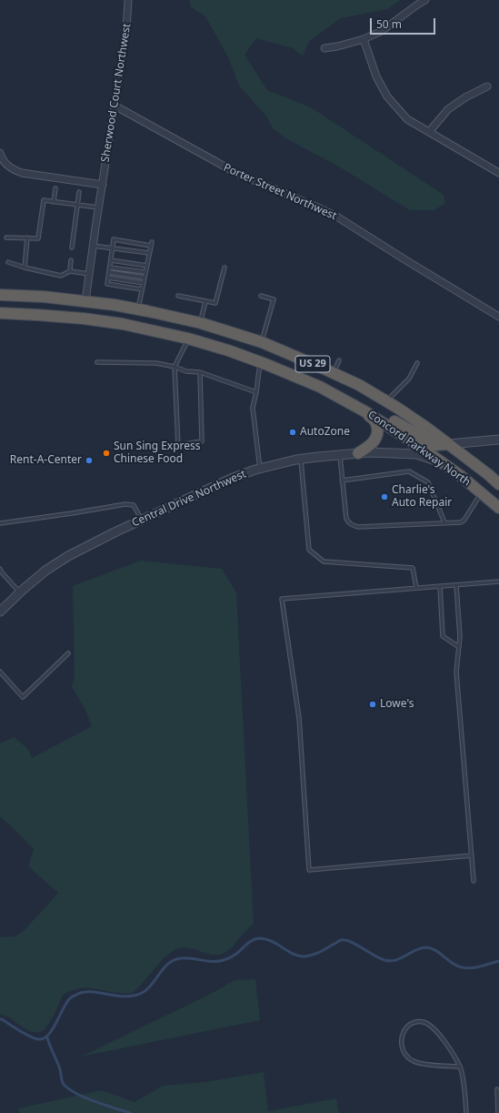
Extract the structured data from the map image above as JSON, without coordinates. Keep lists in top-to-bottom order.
{
  "streets": {
    "highway": ["US 29", "Concord Parkway North"],
    "street": ["Sherwood Court Northwest", "Porter Street Northwest", "Central Drive Northwest"]
  },
  "crossings": [
    ["Sherwood Court Northwest", "Porter Street Northwest"],
    ["Sherwood Court Northwest", "Concord Parkway North"],
    ["Concord Parkway North", "Central Drive Northwest"]
  ],
  "places": [
    "AutoZone",
    "Sun Sing Express Chinese Food",
    "Rent-A-Center",
    "Charlie's Auto Repair",
    "Lowe's"
  ],
  "scale_bar": "50 m"
}
